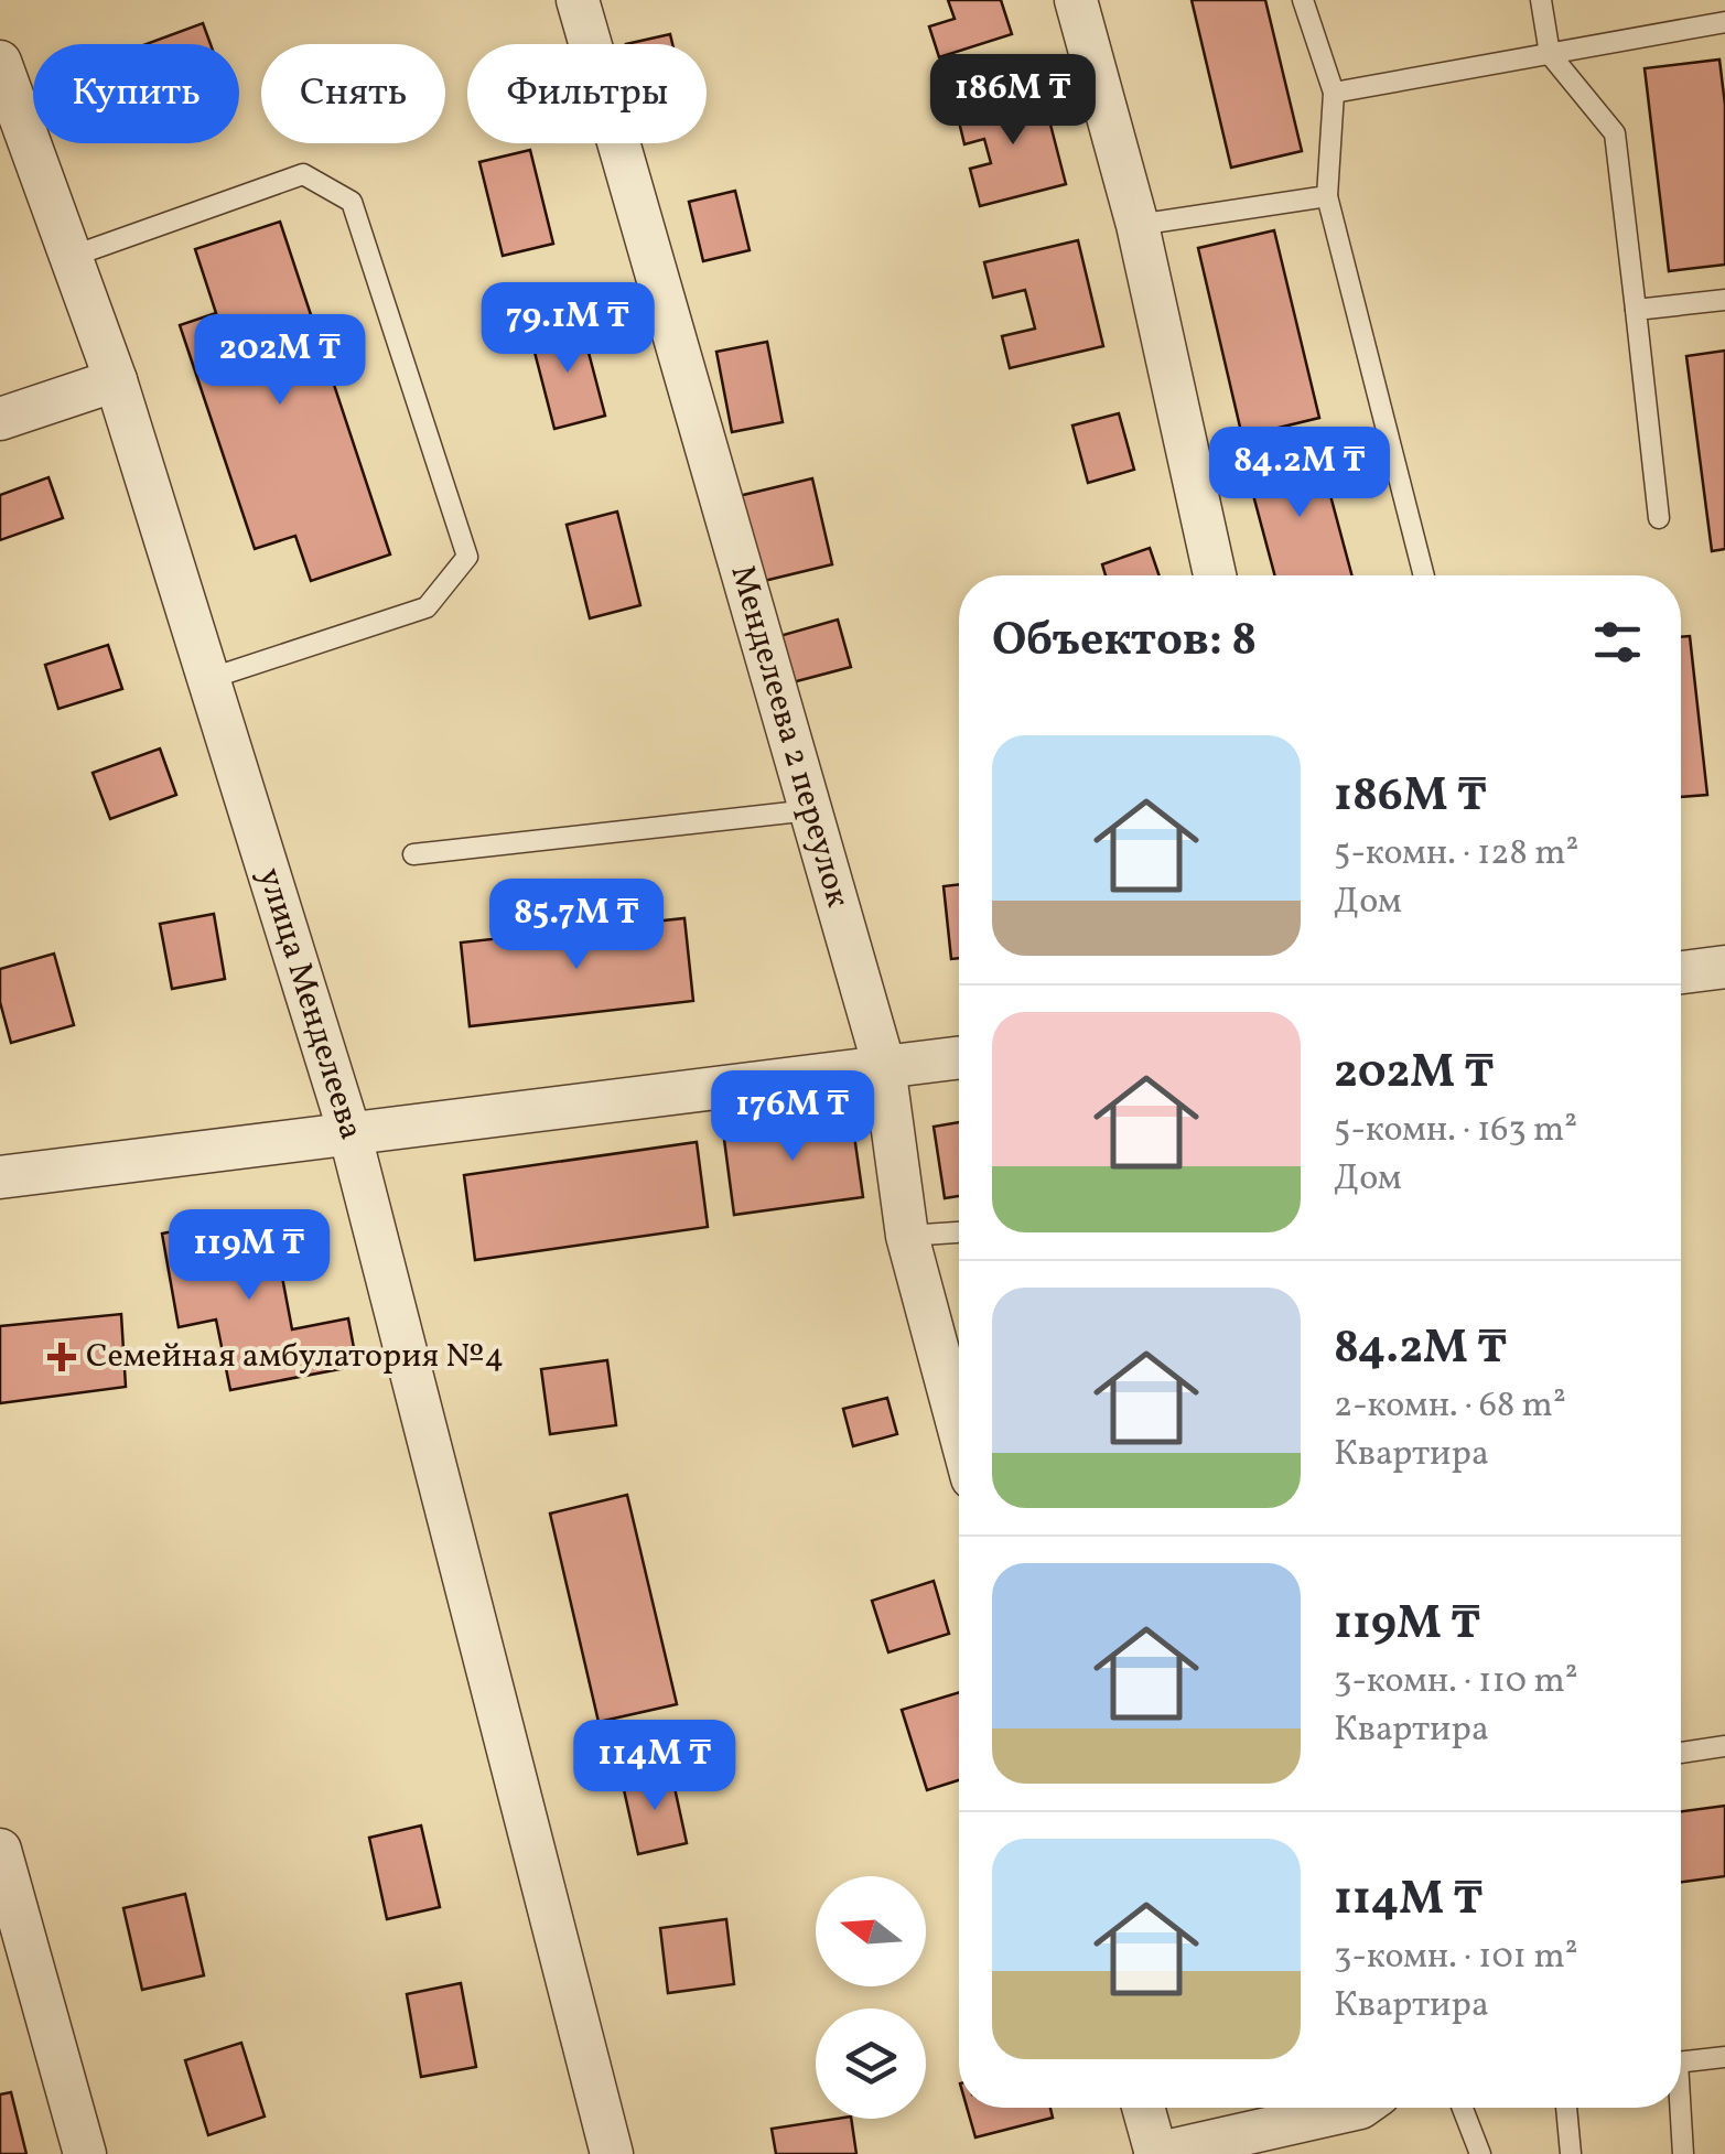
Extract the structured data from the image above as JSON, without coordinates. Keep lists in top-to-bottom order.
{
  "streets": {
    "street": ["Менделеева 2 переулок", "улица Менделеева"]
  },
  "places": {
    "health": ["Семейная амбулатория №4"]
  },
  "north": "left",
  "page": {
    "chip": ["Купить", "Снять", "Фильтры"],
    "price": [
      "186M ₸",
      "79.1M ₸",
      "202M ₸",
      "84.2M ₸",
      "85.7M ₸",
      "176M ₸",
      "119M ₸",
      "114M ₸"
    ],
    "heading": "Объектов: 8",
    "list": [
      {
        "name": "186M ₸",
        "note": "5-комн. · 128 m² · Дом"
      },
      {
        "name": "202M ₸",
        "note": "5-комн. · 163 m² · Дом"
      },
      {
        "name": "84.2M ₸",
        "note": "2-комн. · 68 m² · Квартира"
      },
      {
        "name": "119M ₸",
        "note": "3-комн. · 110 m² · Квартира"
      },
      {
        "name": "114M ₸",
        "note": "3-комн. · 101 m² · Квартира"
      }
    ]
  }
}
